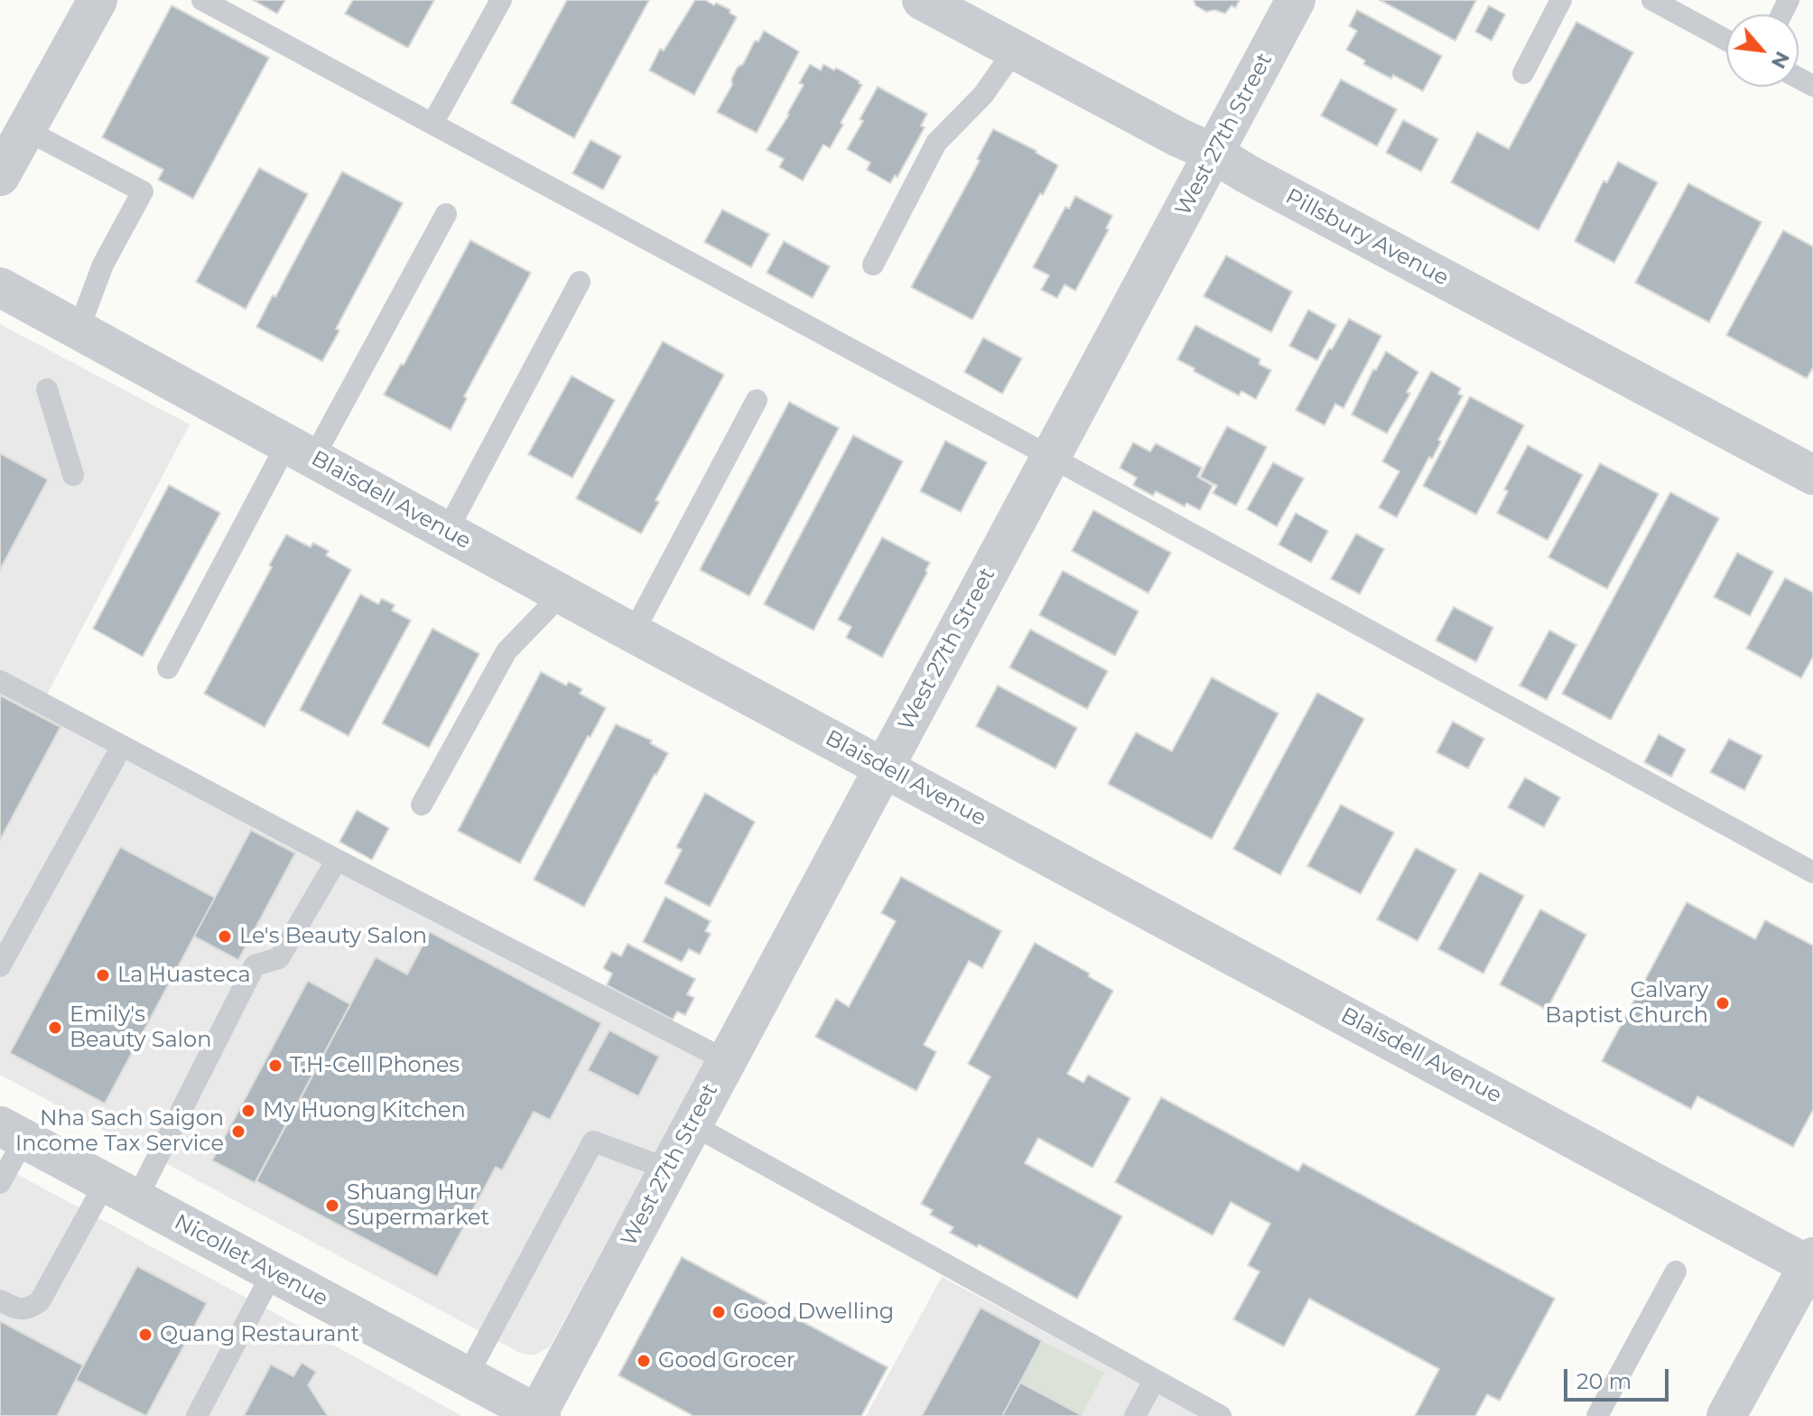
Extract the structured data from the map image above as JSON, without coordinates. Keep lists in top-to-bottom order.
{
  "streets": {
    "street": [
      "West 27th Street",
      "Pillsbury Avenue",
      "Blaisdell Avenue",
      "Nicollet Avenue"
    ]
  },
  "crossings": [
    ["West 27th Street", "Pillsbury Avenue"],
    ["West 27th Street", "Blaisdell Avenue"],
    ["West 27th Street", "Nicollet Avenue"]
  ],
  "places": [
    "Le's Beauty Salon",
    "La Huasteca",
    "Calvary Baptist Church",
    "Emily's Beauty Salon",
    "T.H-Cell Phones",
    "My Huong Kitchen",
    "Nha Sach Saigon Income Tax Service",
    "Shuang Hur Supermarket",
    "Good Dwelling",
    "Quang Restaurant",
    "Good Grocer"
  ],
  "scale_bar": "20 m",
  "north": "bottom right"
}
